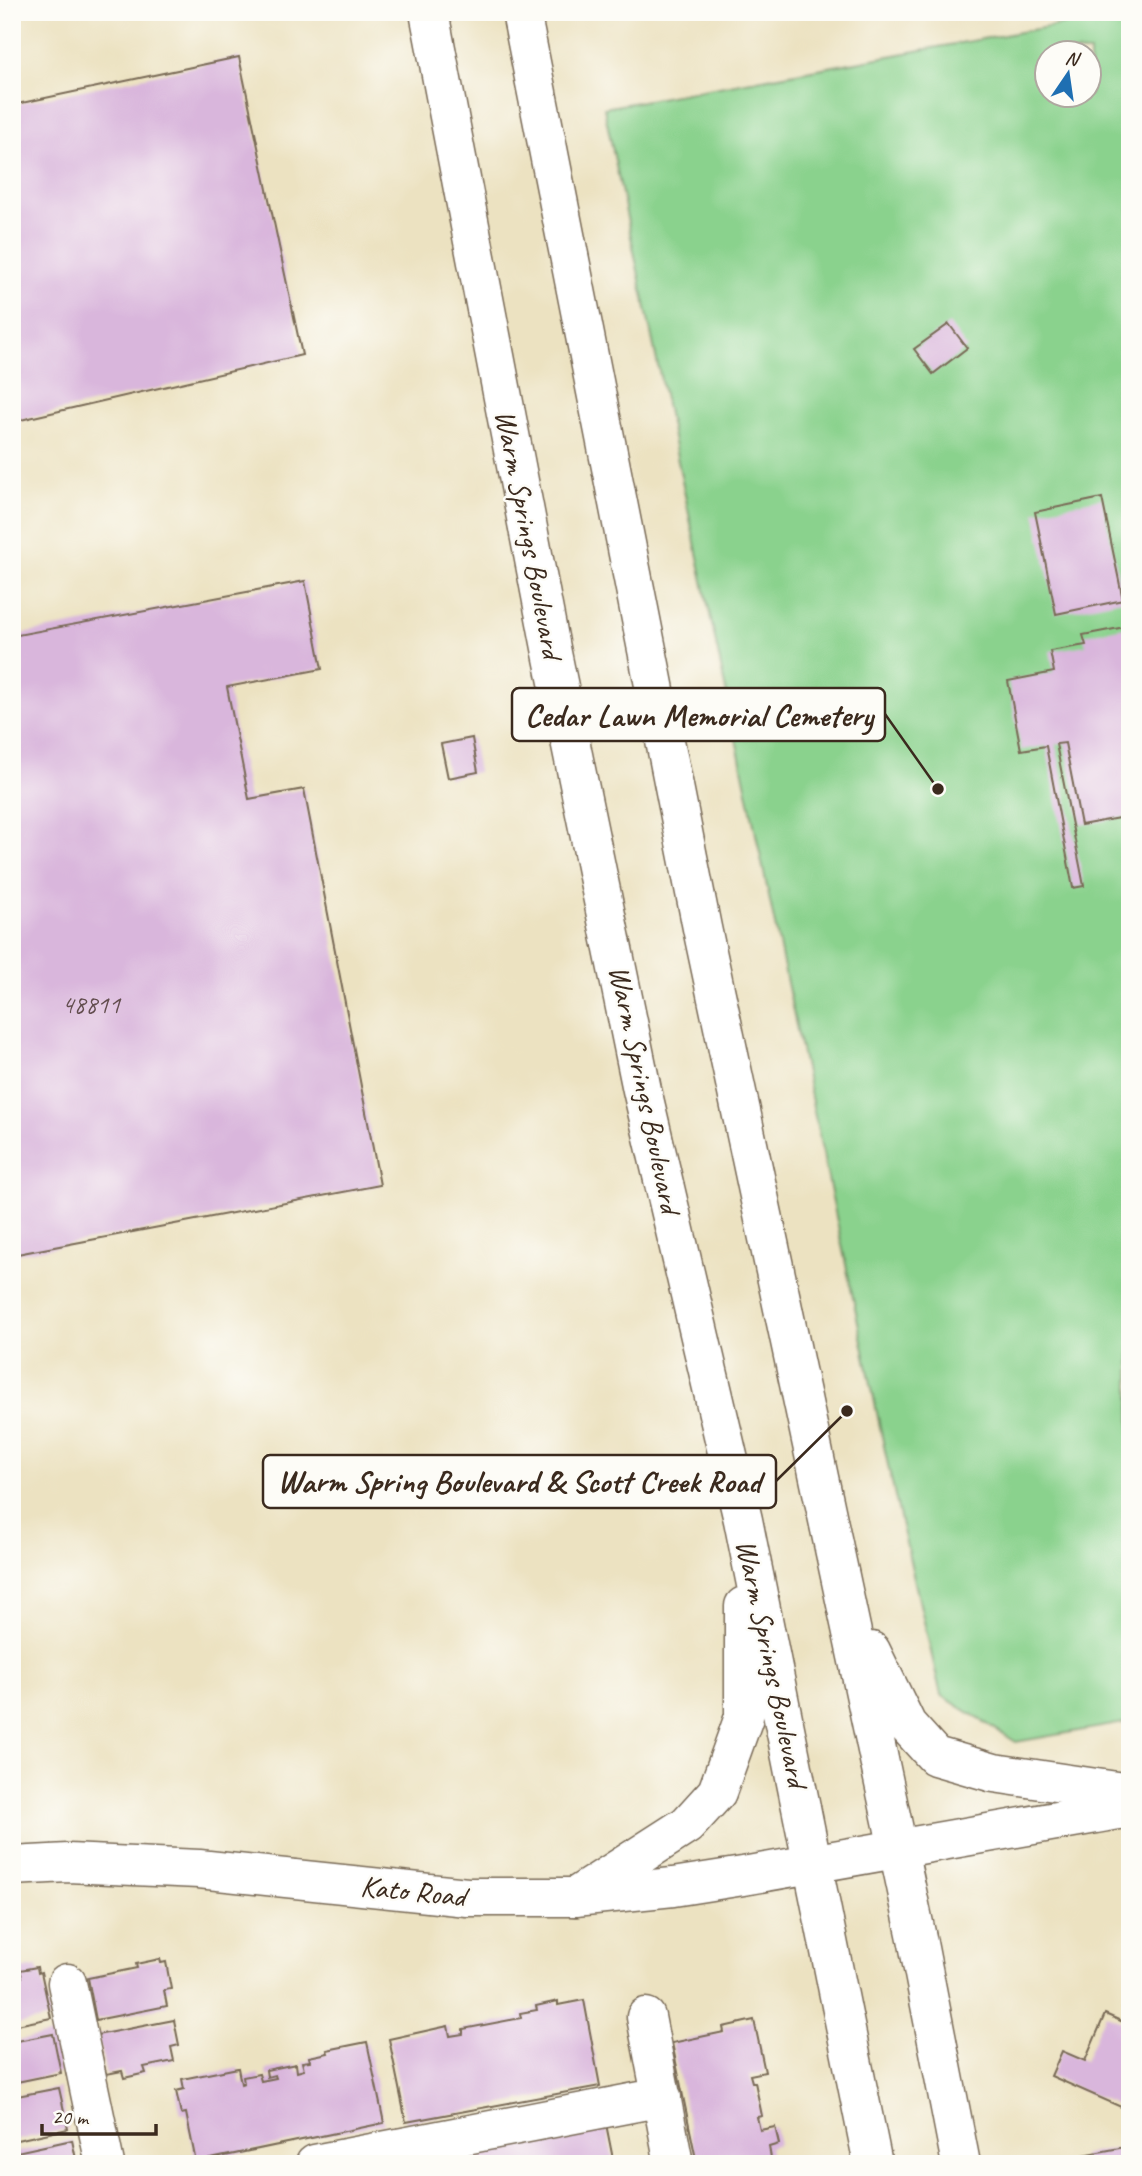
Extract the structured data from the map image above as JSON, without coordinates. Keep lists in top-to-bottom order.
{
  "streets": {
    "main road": ["Warm Springs Boulevard", "Kato Road"]
  },
  "crossings": [
    ["Warm Springs Boulevard", "Kato Road"]
  ],
  "places": ["Cedar Lawn Memorial Cemetery", "Warm Spring Boulevard & Scott Creek Road"],
  "house_numbers": ["48811"],
  "scale_bar": "20 m",
  "north": "top"
}
